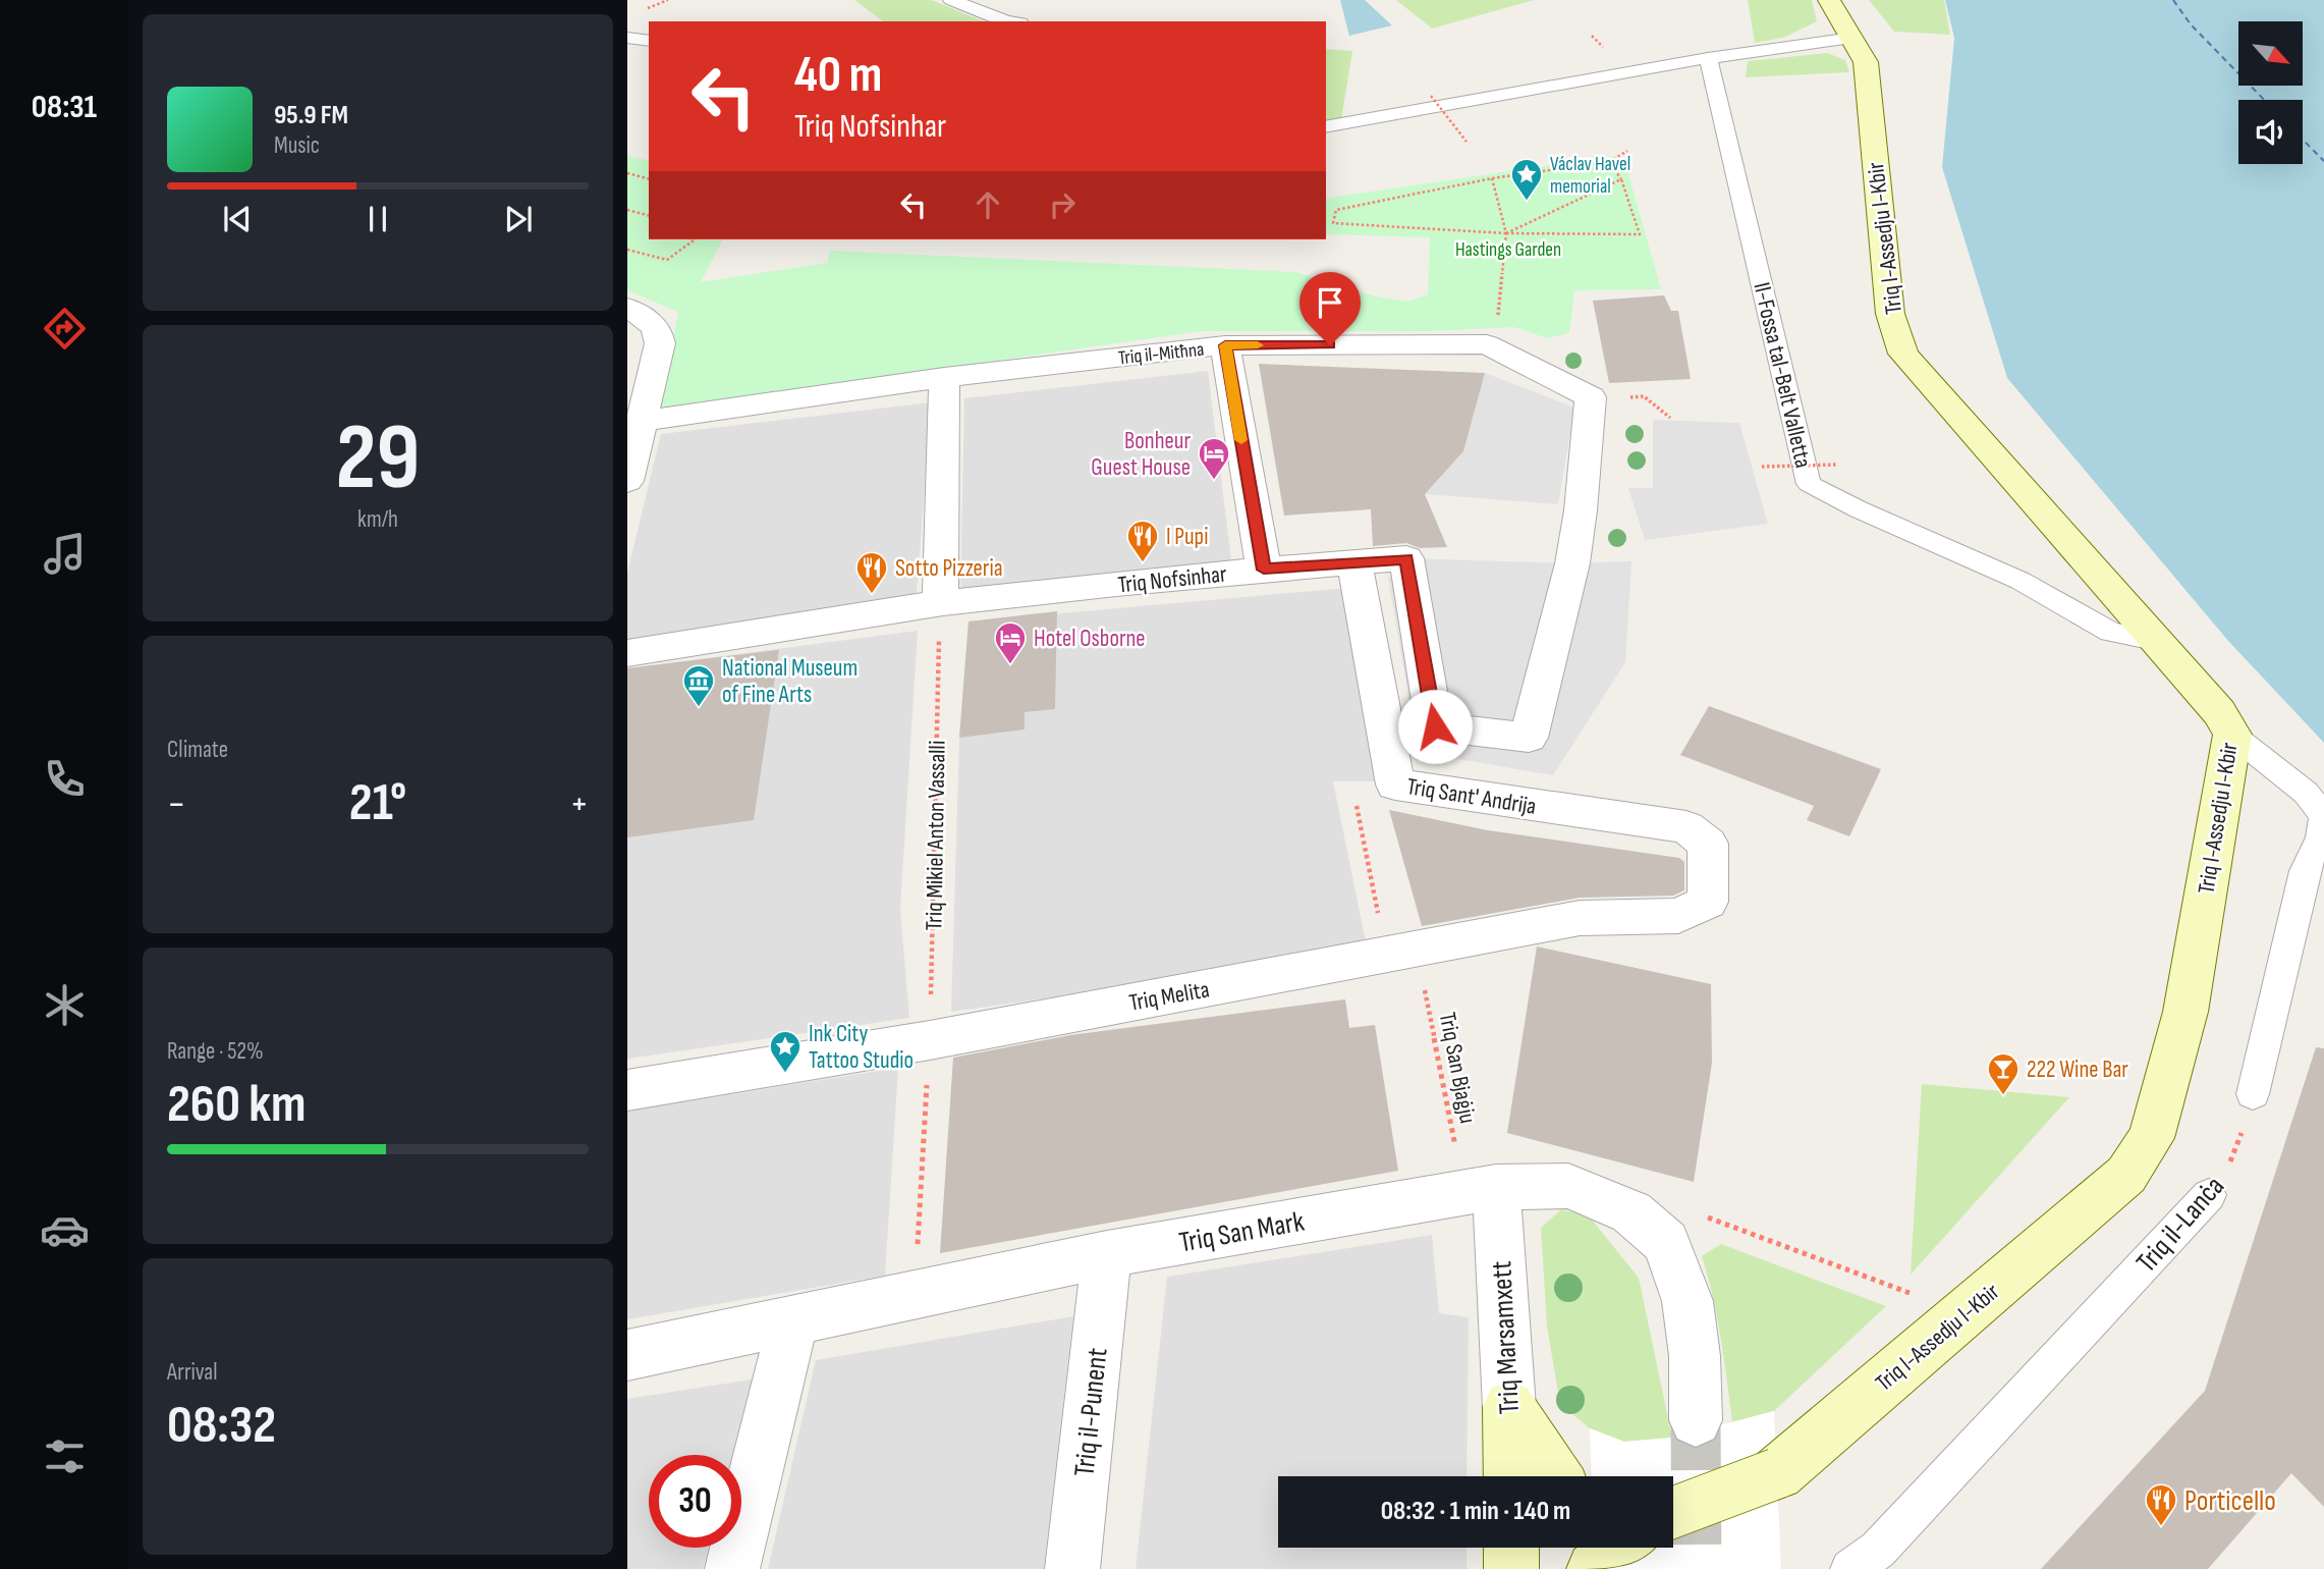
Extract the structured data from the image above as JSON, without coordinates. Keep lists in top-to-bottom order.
{
  "streets": {
    "street": [
      "Triq l-Assedju l-Kbir",
      "Triq il-Mitħna",
      "Triq Nofsinhar",
      "Triq Sant' Andrija",
      "Triq Melita",
      "Triq San Mark",
      "Triq Marsamxett",
      "Triq il-Punent"
    ],
    "lane": ["Il-Fossa tal-Belt Valletta", "Triq il-Lanċa"],
    "path": ["Triq Mikiel Anton Vassalli", "Triq San Bjaġju"]
  },
  "crossings": [
    ["Triq l-Assedju l-Kbir", "Il-Fossa tal-Belt Valletta"],
    ["Triq il-Mitħna", "Triq Nofsinhar"],
    ["Triq Nofsinhar", "Triq Sant' Andrija"],
    ["Triq Nofsinhar", "Triq Mikiel Anton Vassalli"],
    ["Triq Sant' Andrija", "Triq Melita"],
    ["Triq Sant' Andrija", "Triq San Bjaġju"],
    ["Triq Mikiel Anton Vassalli", "Triq Melita"],
    ["Triq Mikiel Anton Vassalli", "Triq San Mark"],
    ["Triq Melita", "Triq San Bjaġju"],
    ["Triq San Bjaġju", "Triq San Mark"],
    ["Triq San Bjaġju", "Triq Marsamxett"],
    ["Triq San Mark", "Triq Marsamxett"],
    ["Triq San Mark", "Triq il-Punent"]
  ],
  "parks": ["Hastings Garden"],
  "places": {
    "place": ["Václav Havel memorial", "Ink City Tattoo Studio"],
    "hotel": ["Bonheur Guest House", "Hotel Osborne"],
    "restaurant": ["I Pupi", "Sotto Pizzeria", "Porticello"],
    "museum": ["National Museum of Fine Arts"],
    "bar": ["222 Wine Bar"]
  },
  "north": "bottom right",
  "page": {
    "tabs": "08:31",
    "turn": ["40 m", "Triq Nofsinhar"],
    "song": ["95.9 FM", "Music"],
    "tile": [
      ["29", "km/h"],
      "Climate",
      ["Range · 52%", "260 km"],
      ["Arrival", "08:32"]
    ],
    "heat": ["−", "21°", "+"],
    "limit": "30",
    "trip": "08:32 · 1 min · 140 m"
  }
}
